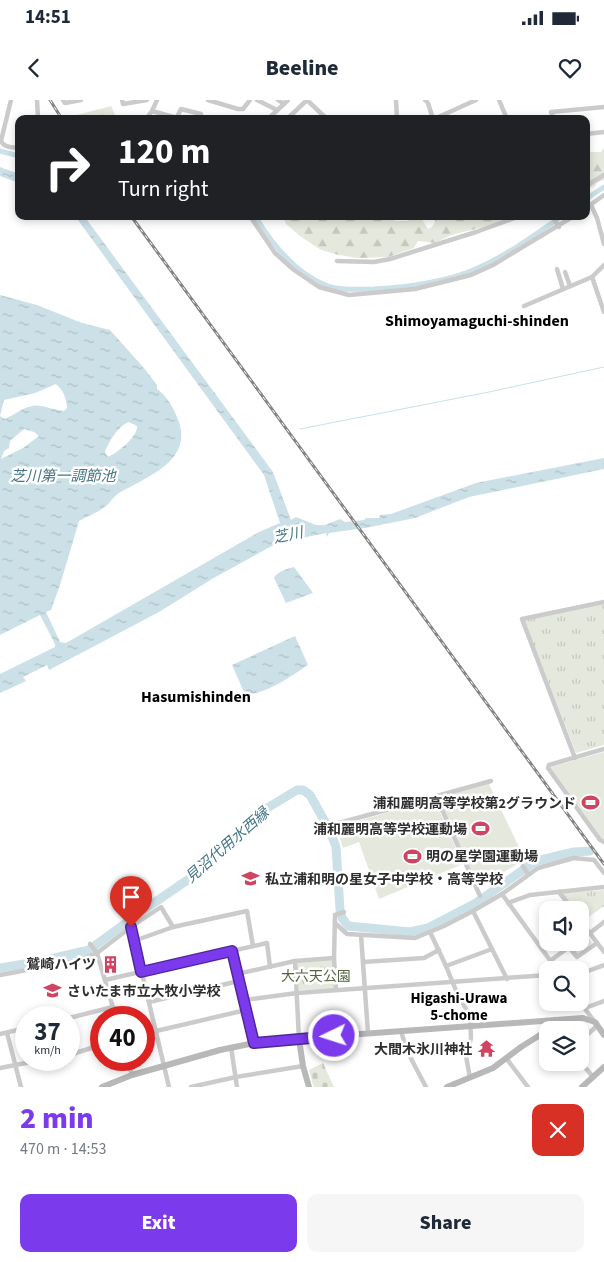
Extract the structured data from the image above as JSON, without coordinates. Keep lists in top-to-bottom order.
{
  "districts": ["Shimoyamaguchi-shinden", "Hasumishinden", "Higashi-Urawa 5-chome"],
  "water": ["芝川第一調節池", "芝川", "見沼代用水西縁"],
  "parks": ["大六天公園"],
  "places": {
    "sports": ["浦和麗明高等学校第2グラウンド", "浦和麗明高等学校運動場", "明の星学園運動場"],
    "school or university": ["私立浦和明の星女子中学校・高等学校", "さいたま市立大牧小学校"],
    "building": ["鷲崎ハイツ"],
    "temple": ["大間木氷川神社"]
  },
  "page": {
    "status": "14:51",
    "header": "Beeline",
    "turn": ["120 m", "Turn right"],
    "speed": "37 km/h",
    "limit": "40",
    "heading": ["2 min", "470 m · 14:53"],
    "buttons": ["Exit", "Share"]
  }
}
